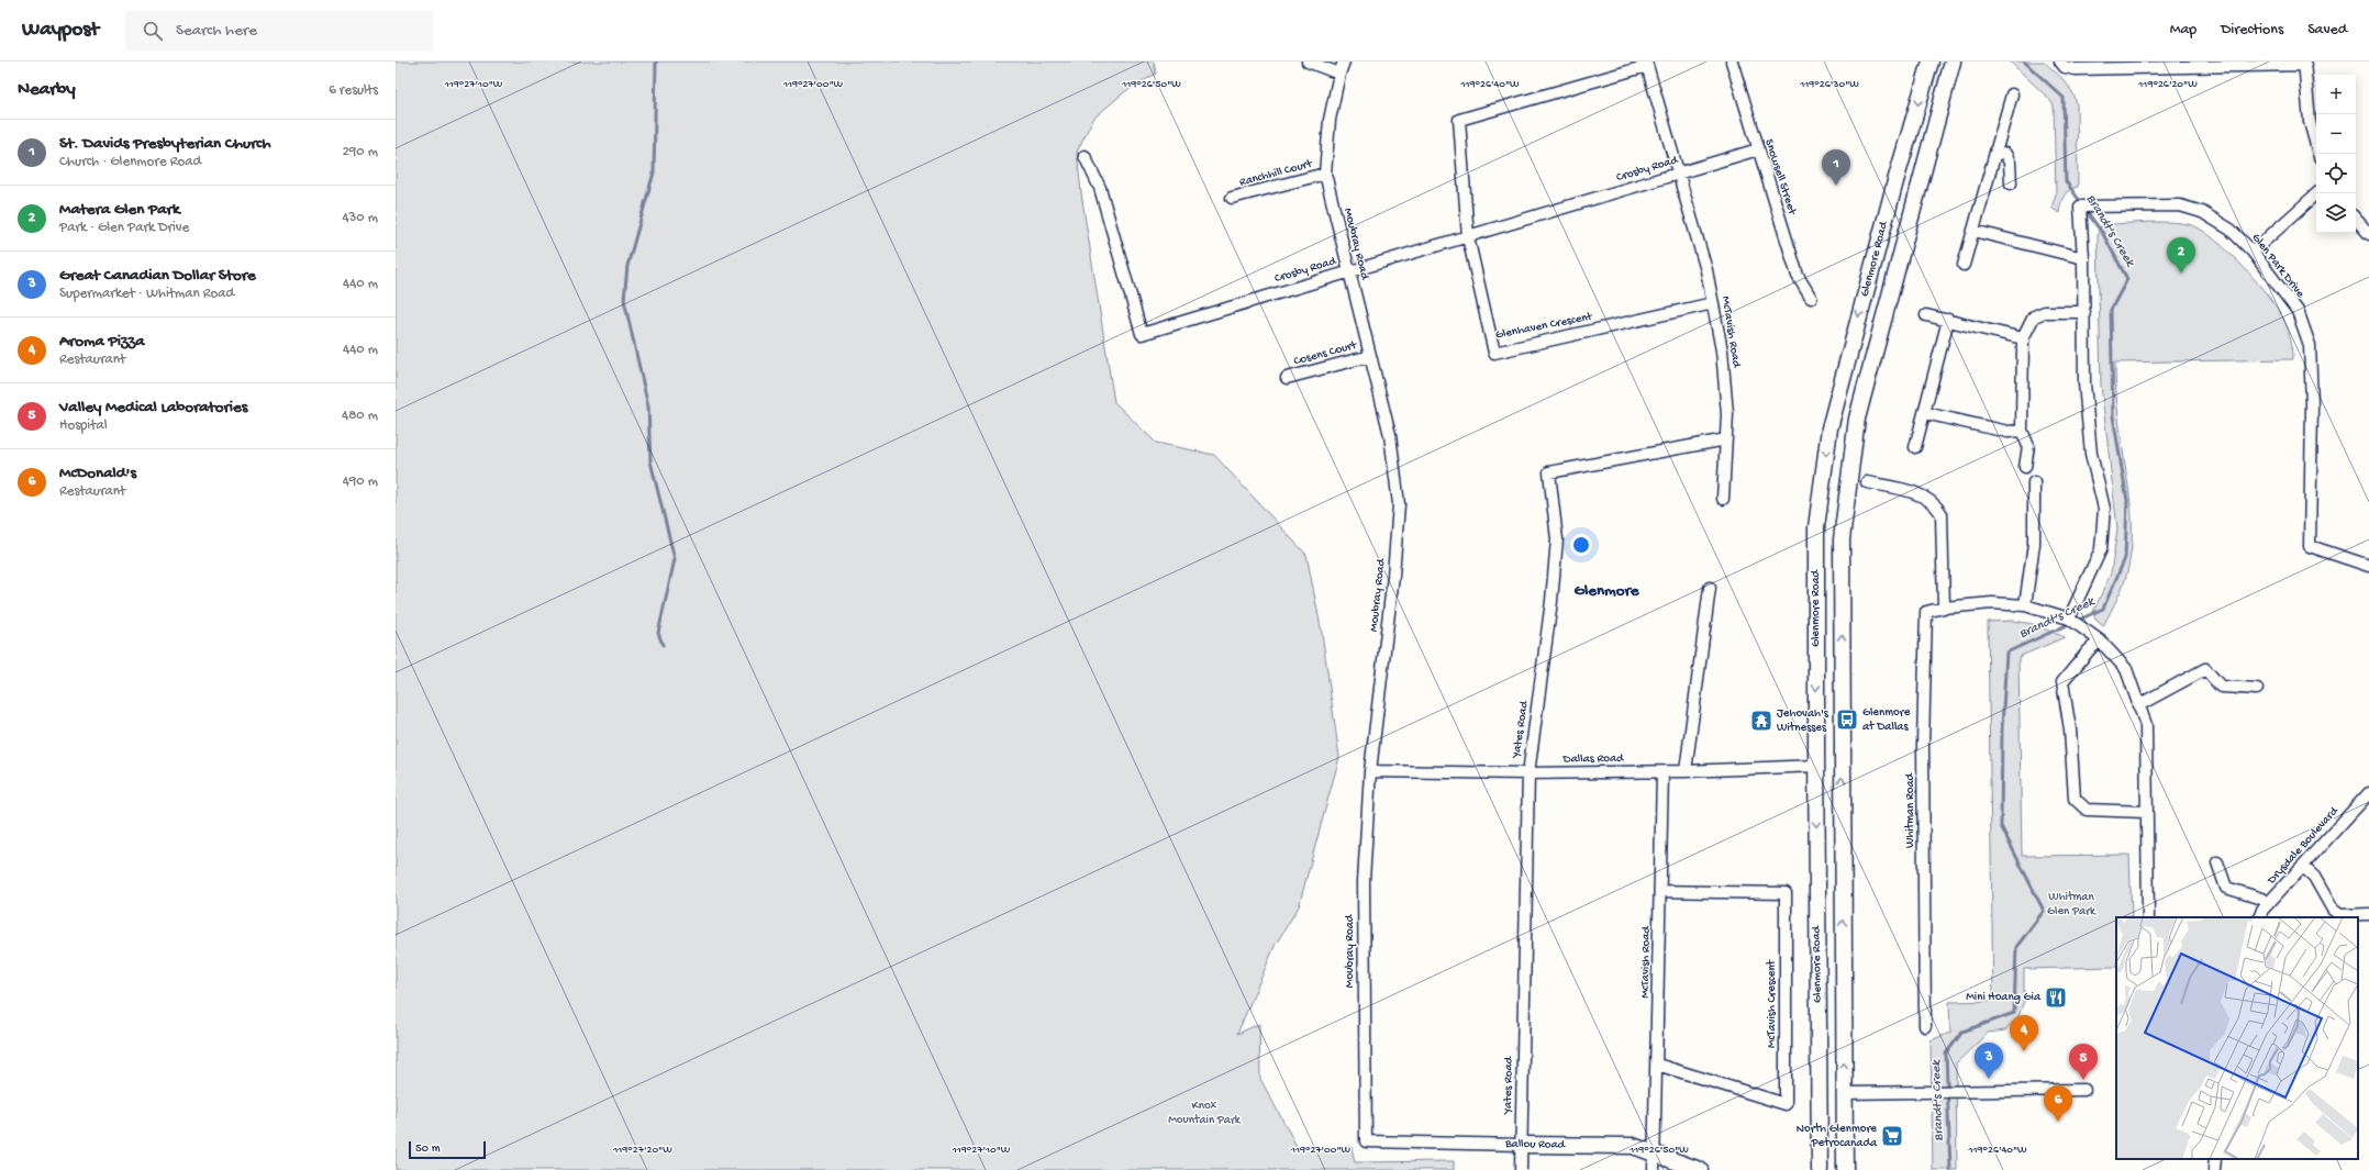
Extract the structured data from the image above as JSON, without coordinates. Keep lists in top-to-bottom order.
{
  "streets": {
    "main road": ["Glenmore Road", "Ballou Road"],
    "street": [
      "Crosby Road",
      "Ranchhill Court",
      "Snowsell Street",
      "Moubray Road",
      "Glen Park Drive",
      "Glenhaven Crescent",
      "McTavish Road",
      "Cosens Court",
      "Yates Road",
      "Dallas Road",
      "Whitman Road",
      "Drysdale Boulevard",
      "McTavish Crescent"
    ]
  },
  "crossings": [
    ["Crosby Road", "Snowsell Street"],
    ["Crosby Road", "Moubray Road"],
    ["Crosby Road", "Glenhaven Crescent"],
    ["Crosby Road", "McTavish Road"],
    ["Ranchhill Court", "Moubray Road"],
    ["Moubray Road", "Cosens Court"],
    ["Moubray Road", "Dallas Road"],
    ["Moubray Road", "Ballou Road"],
    ["Glenmore Road", "Dallas Road"],
    ["Glen Park Drive", "Whitman Road"],
    ["Glenhaven Crescent", "McTavish Road"],
    ["McTavish Road", "Yates Road"],
    ["McTavish Road", "Dallas Road"],
    ["McTavish Road", "McTavish Crescent"],
    ["McTavish Road", "Ballou Road"],
    ["Yates Road", "Dallas Road"],
    ["Yates Road", "Ballou Road"]
  ],
  "districts": ["Glenmore"],
  "water": ["Brandt's Creek"],
  "parks": ["Whitman Glen Park", "Knox Mountain Park"],
  "places": {
    "bus stop": ["Glenmore at Dallas"],
    "temple": ["Jehovah's Witnesses"],
    "restaurant": ["Mini Hoang Gia"],
    "supermarket": ["North Glenmore Petrocanada"]
  },
  "scale_bar": "50 m",
  "page": {
    "header": "Waypost",
    "search": "Search here",
    "nav": ["Map", "Directions", "Saved"],
    "heading": ["Nearby", "6 results"],
    "map_buttons": ["+", "−"],
    "list": [
      {
        "mark": "1",
        "name": "St. Davids Presbyterian Church",
        "note": "Church · Glenmore Road",
        "value": "290 m"
      },
      {
        "mark": "2",
        "name": "Matera Glen Park",
        "note": "Park · Glen Park Drive",
        "value": "430 m"
      },
      {
        "mark": "3",
        "name": "Great Canadian Dollar Store",
        "note": "Supermarket · Whitman Road",
        "value": "440 m"
      },
      {
        "mark": "4",
        "name": "Aroma Pizza",
        "note": "Restaurant",
        "value": "440 m"
      },
      {
        "mark": "5",
        "name": "Valley Medical Laboratories",
        "note": "Hospital",
        "value": "480 m"
      },
      {
        "mark": "6",
        "name": "McDonald's",
        "note": "Restaurant",
        "value": "490 m"
      }
    ],
    "pins": [
      "1",
      "2",
      "4",
      "3",
      "5",
      "6"
    ],
    "scale": "50 m"
  },
  "coordinates": [
    "119°27'10\"W",
    "119°27'00\"W",
    "119°26'50\"W",
    "119°26'40\"W",
    "119°26'30\"W",
    "119°26'20\"W",
    "119°27'20\"W"
  ]
}
